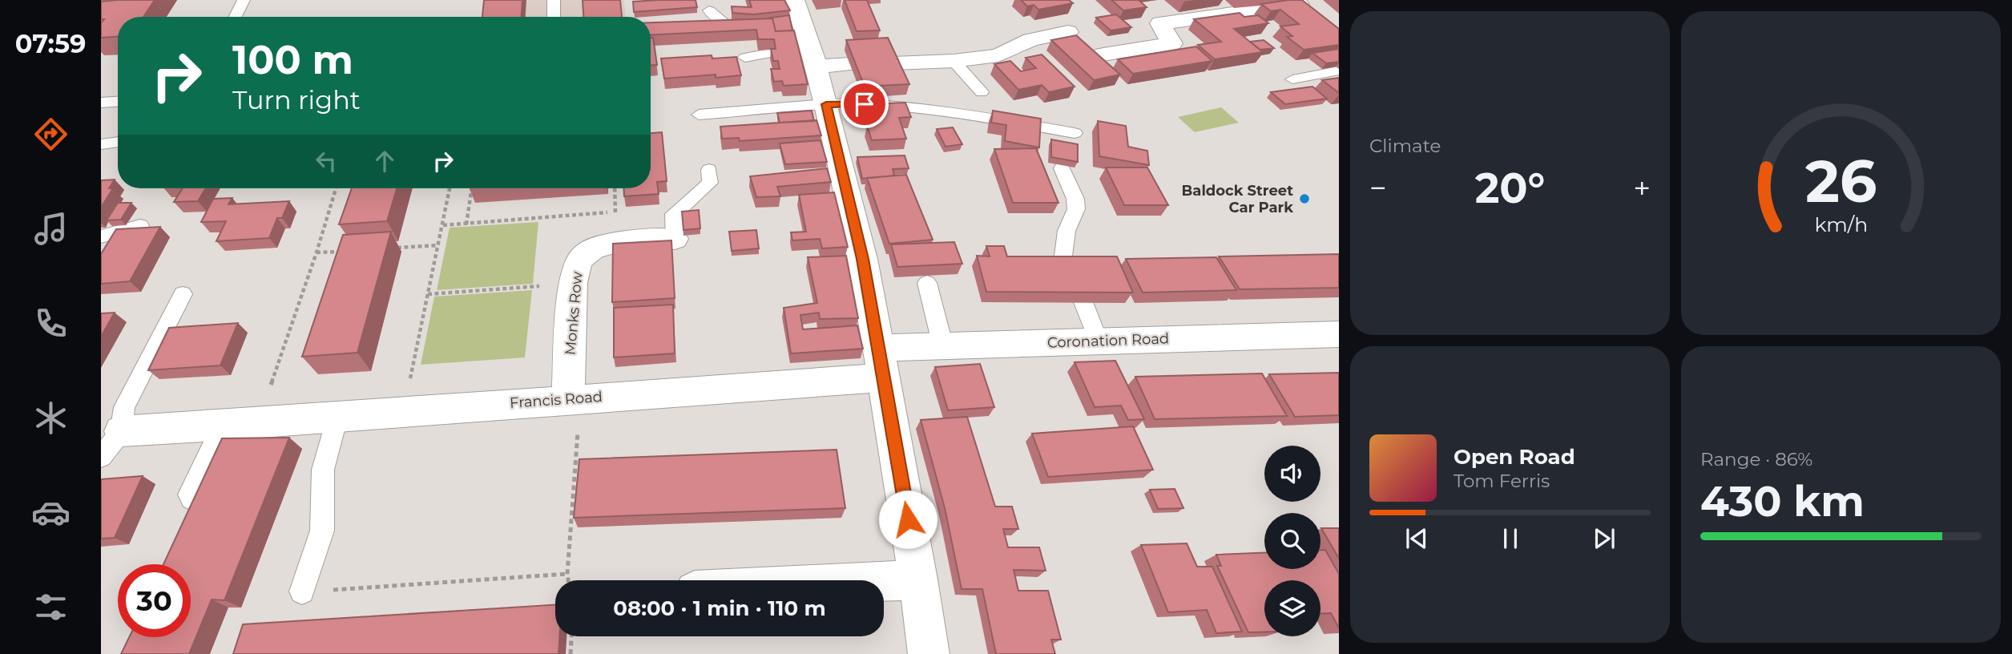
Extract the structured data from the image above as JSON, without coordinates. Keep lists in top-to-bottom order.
{
  "streets": {
    "street": ["Monks Row", "Coronation Road", "Francis Road"]
  },
  "crossings": [
    ["Monks Row", "Francis Road"],
    ["Coronation Road", "Francis Road"]
  ],
  "places": ["Baldock Street Car Park"],
  "page": {
    "tabs": "07:59",
    "tile": [
      "Climate",
      ["Range · 86%", "430 km"]
    ],
    "turn": ["100 m", "Turn right"],
    "heat": ["−", "20°", "+"],
    "song": ["Open Road", "Tom Ferris"],
    "limit": "30",
    "trip": "08:00 · 1 min · 110 m",
    "gauge": ["26", "km/h"]
  }
}
